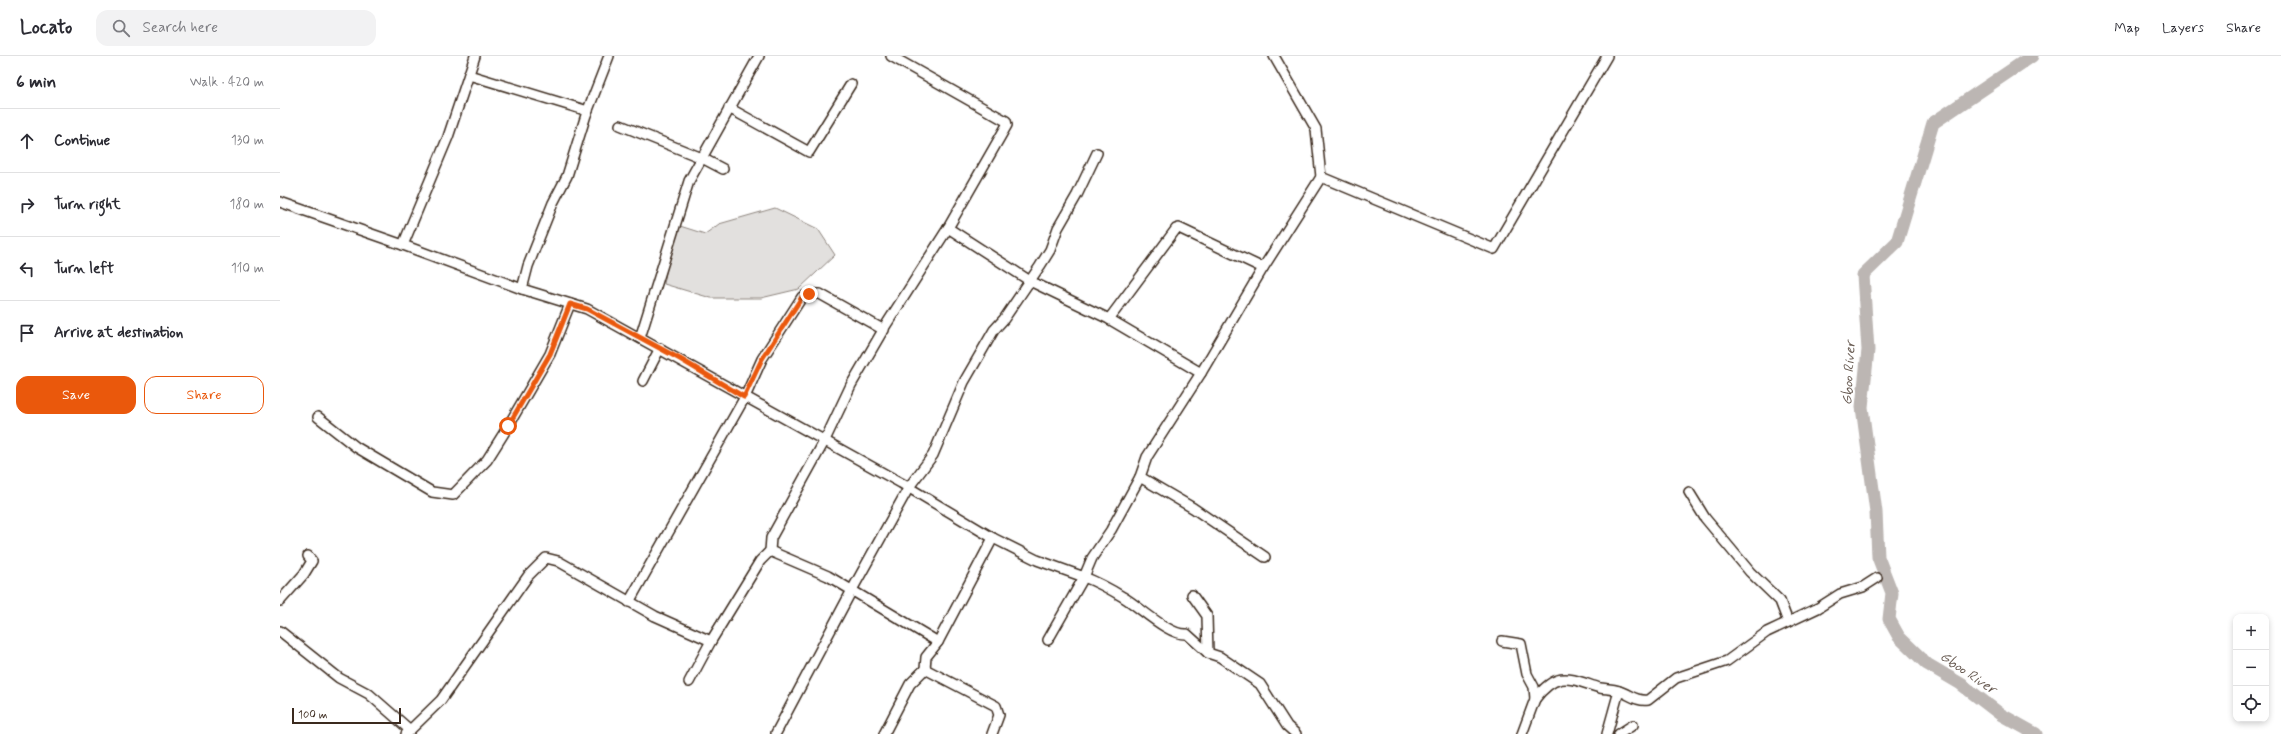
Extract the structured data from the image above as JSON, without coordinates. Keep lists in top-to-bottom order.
{
  "water": ["Gboo River"],
  "scale_bar": "100 m",
  "page": {
    "header": "Locato",
    "search": "Search here",
    "nav": ["Map", "Layers", "Share"],
    "heading": ["6 min", "Walk · 420 m"],
    "list": [
      ["Continue", "130 m"],
      ["Turn right", "180 m"],
      ["Turn left", "110 m"],
      "Arrive at destination"
    ],
    "buttons": ["Save", "Share"],
    "map_buttons": ["+", "−"],
    "scale": "100 m"
  }
}
